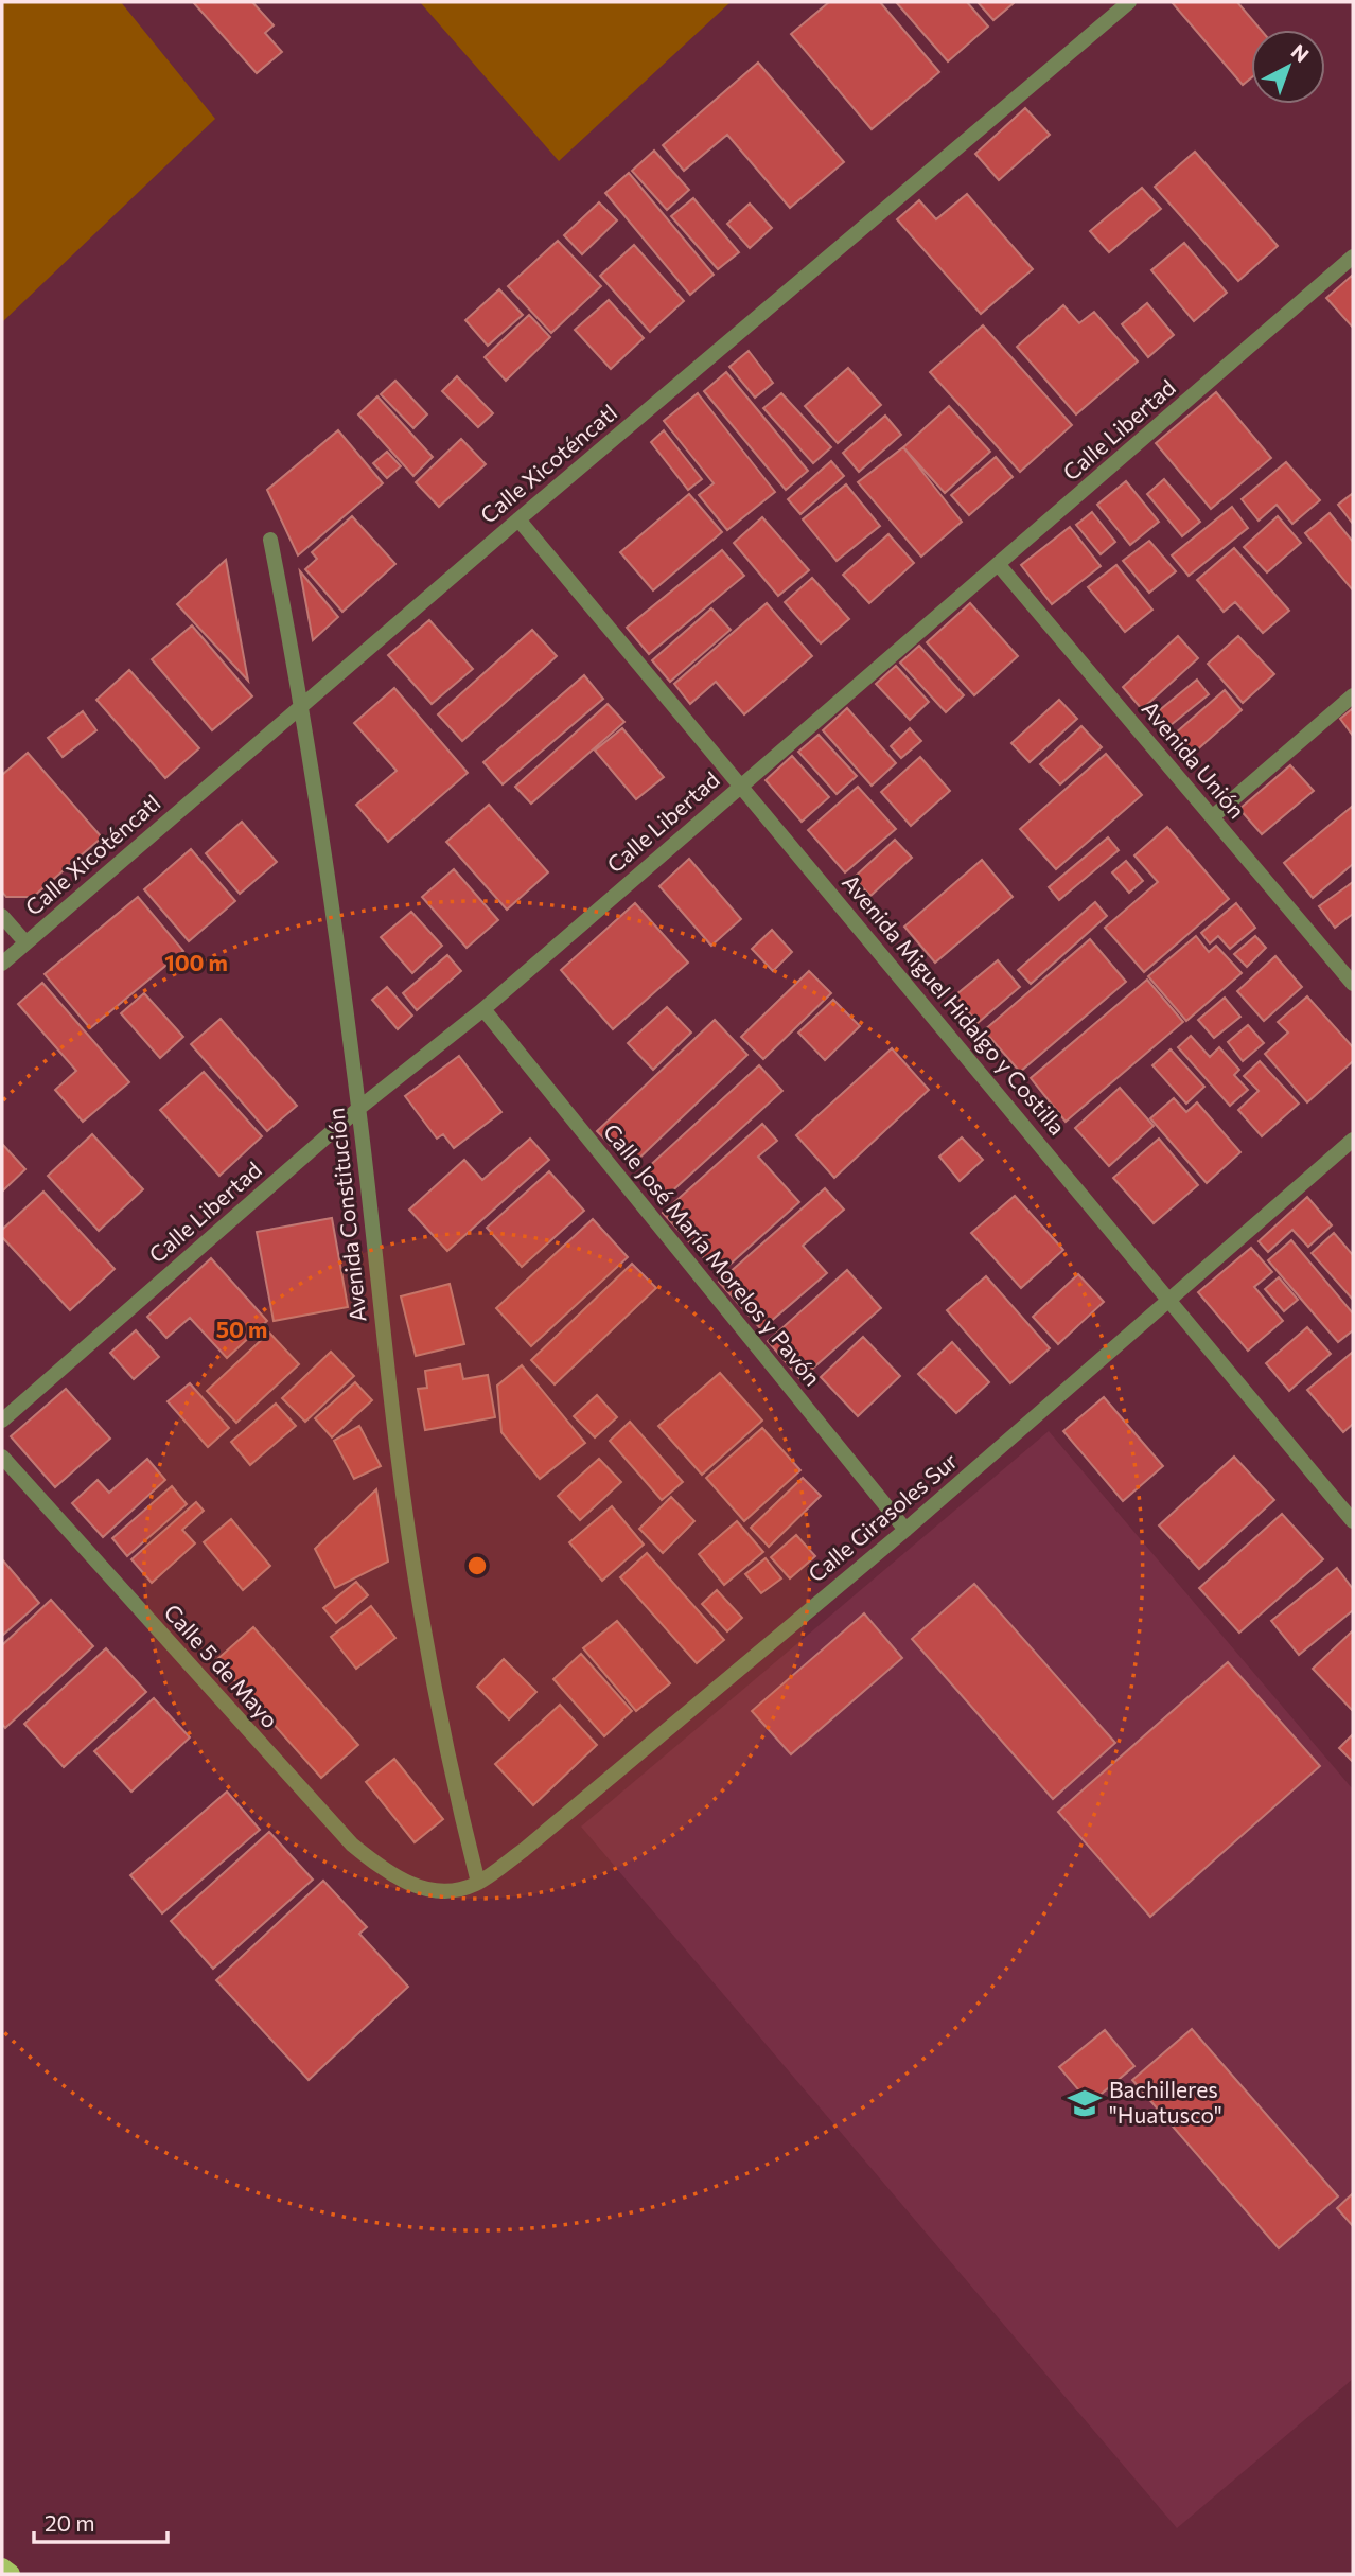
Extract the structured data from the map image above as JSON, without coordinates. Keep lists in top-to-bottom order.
{
  "streets": {
    "street": [
      "Calle Libertad",
      "Calle Xicoténcatl",
      "Avenida Unión",
      "Avenida Miguel Hidalgo y Costilla",
      "Avenida Constitución",
      "Calle José María Morelos y Pavón",
      "Calle Girasoles Sur",
      "Calle 5 de Mayo"
    ]
  },
  "crossings": [
    ["Calle Libertad", "Avenida Unión"],
    ["Calle Libertad", "Avenida Miguel Hidalgo y Costilla"],
    ["Calle Libertad", "Avenida Constitución"],
    ["Calle Libertad", "Calle José María Morelos y Pavón"],
    ["Calle Xicoténcatl", "Avenida Miguel Hidalgo y Costilla"],
    ["Calle Xicoténcatl", "Avenida Constitución"],
    ["Avenida Miguel Hidalgo y Costilla", "Calle Girasoles Sur"],
    ["Avenida Constitución", "Calle Girasoles Sur"],
    ["Calle José María Morelos y Pavón", "Calle Girasoles Sur"],
    ["Calle Girasoles Sur", "Calle 5 de Mayo"]
  ],
  "places": {
    "school or university": ["Bachilleres \"Huatusco\""]
  },
  "scale_bar": "20 m",
  "north": "top right",
  "rings": ["100 m", "50 m"]
}
